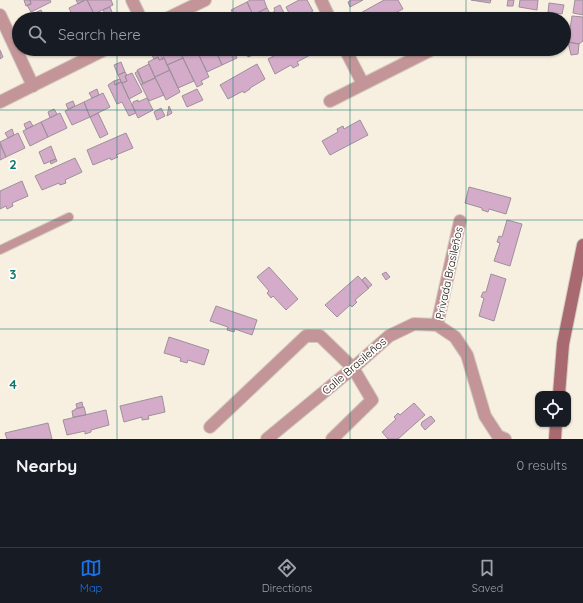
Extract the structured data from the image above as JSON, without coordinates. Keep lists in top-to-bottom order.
{
  "streets": {
    "street": ["Privada Brasileños", "Calle Brasileños"]
  },
  "crossings": [
    ["Privada Brasileños", "Calle Brasileños"]
  ],
  "page": {
    "search": "Search here",
    "heading": ["Nearby", "0 results"],
    "nav": ["Map", "Directions", "Saved"]
  },
  "grid": {
    "rows": ["2", "3", "4"]
  }
}
